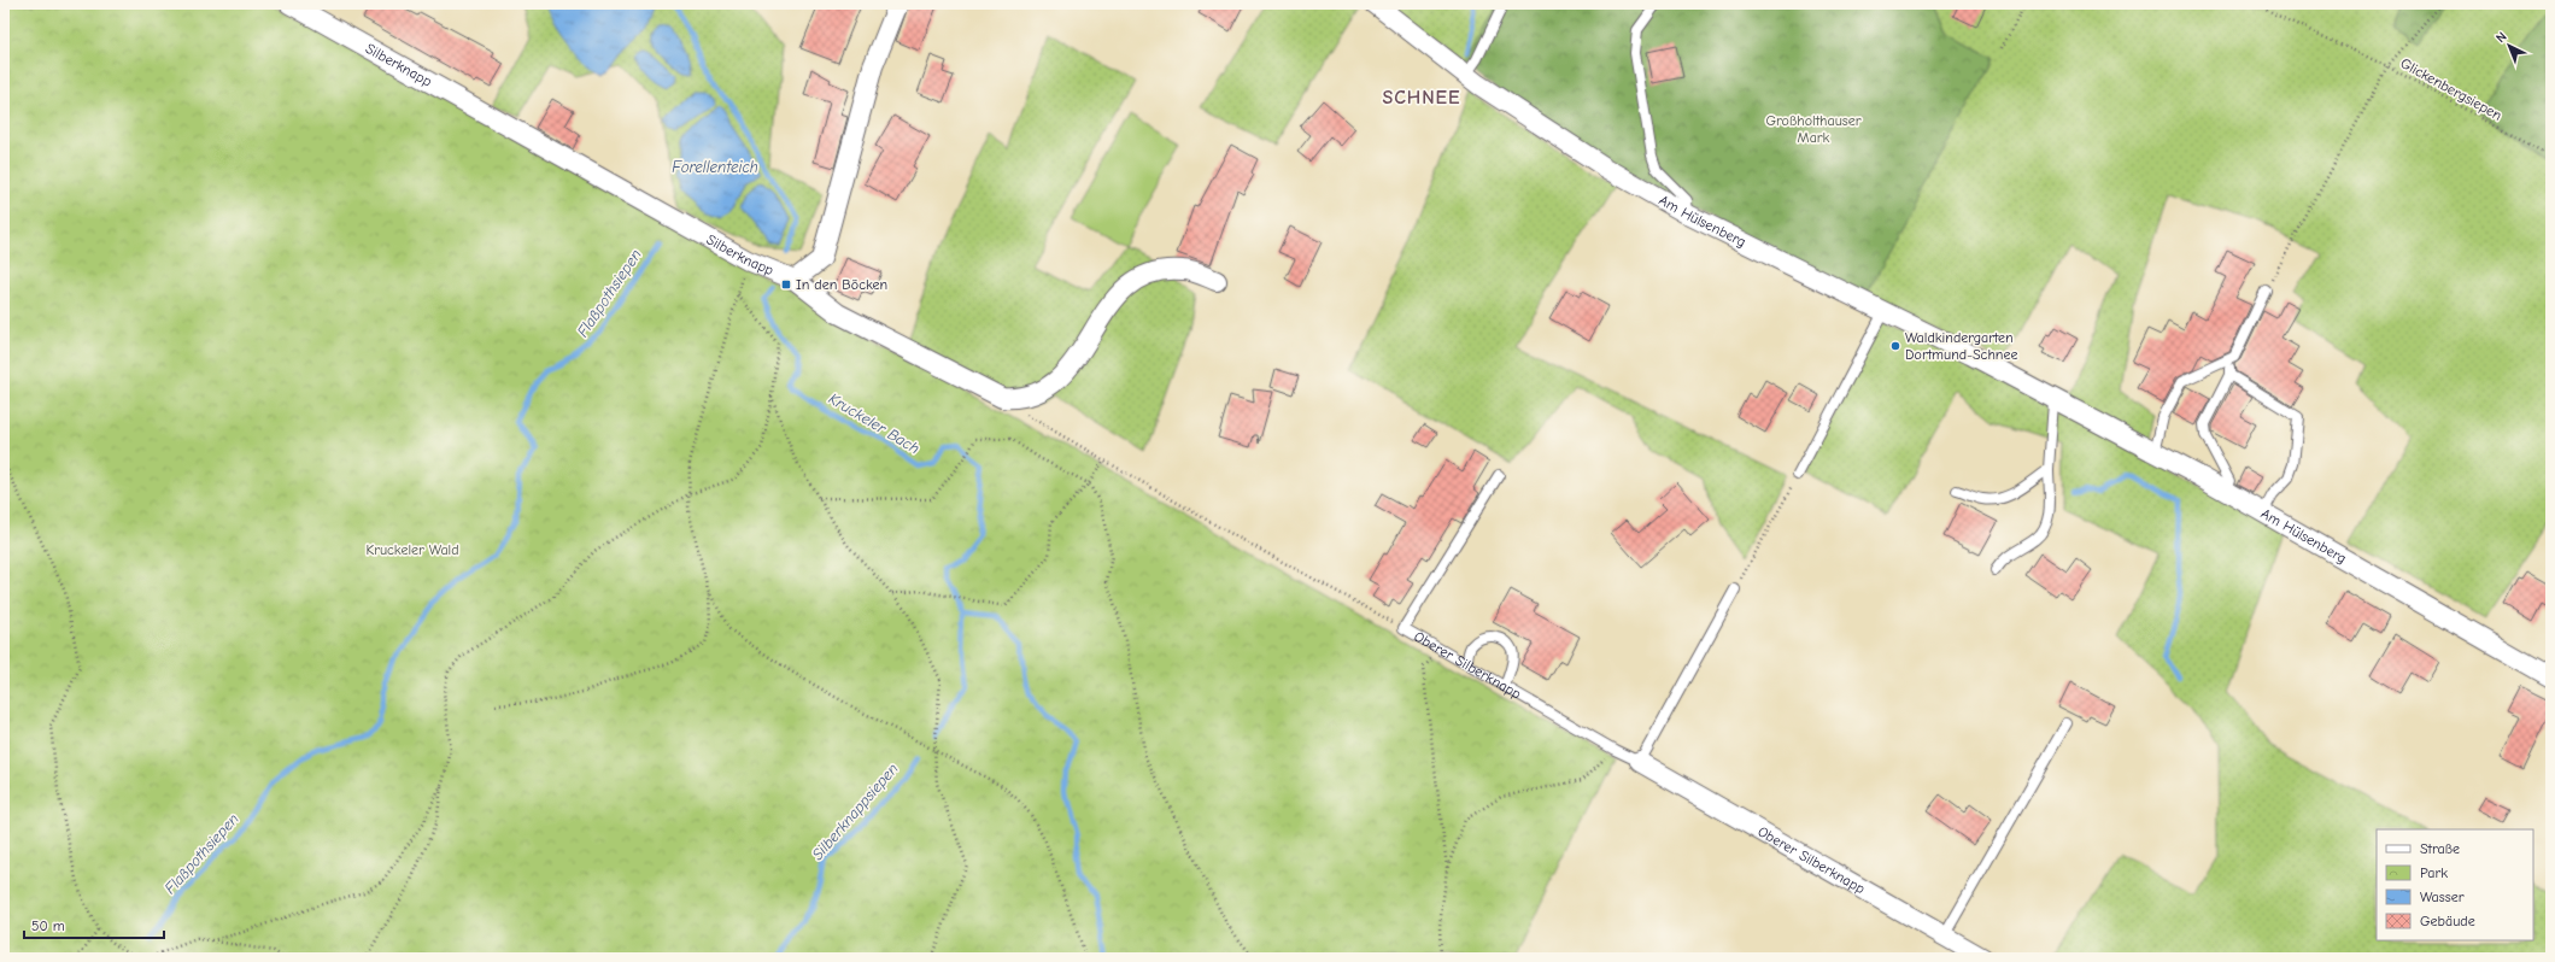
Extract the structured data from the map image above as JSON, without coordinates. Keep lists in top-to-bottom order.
{
  "streets": {
    "street": ["Silberknapp", "Am Hülsenberg", "Oberer Silberknapp"],
    "path": ["Glickenbergsiepen"]
  },
  "districts": ["SCHNEE"],
  "water": [
    "Forellenteich",
    "Flaßpothsiepen",
    "Kruckeler Bach",
    "Silberknappsiepen"
  ],
  "parks": ["Großholthauser Mark", "Kruckeler Wald"],
  "places": {
    "transit": ["In den Böcken"],
    "other": ["Waldkindergarten Dortmund-Schnee"]
  },
  "legend": [
    "Straße",
    "Park",
    "Wasser",
    "Gebäude"
  ],
  "scale_bar": "50 m",
  "north": "top left"
}
